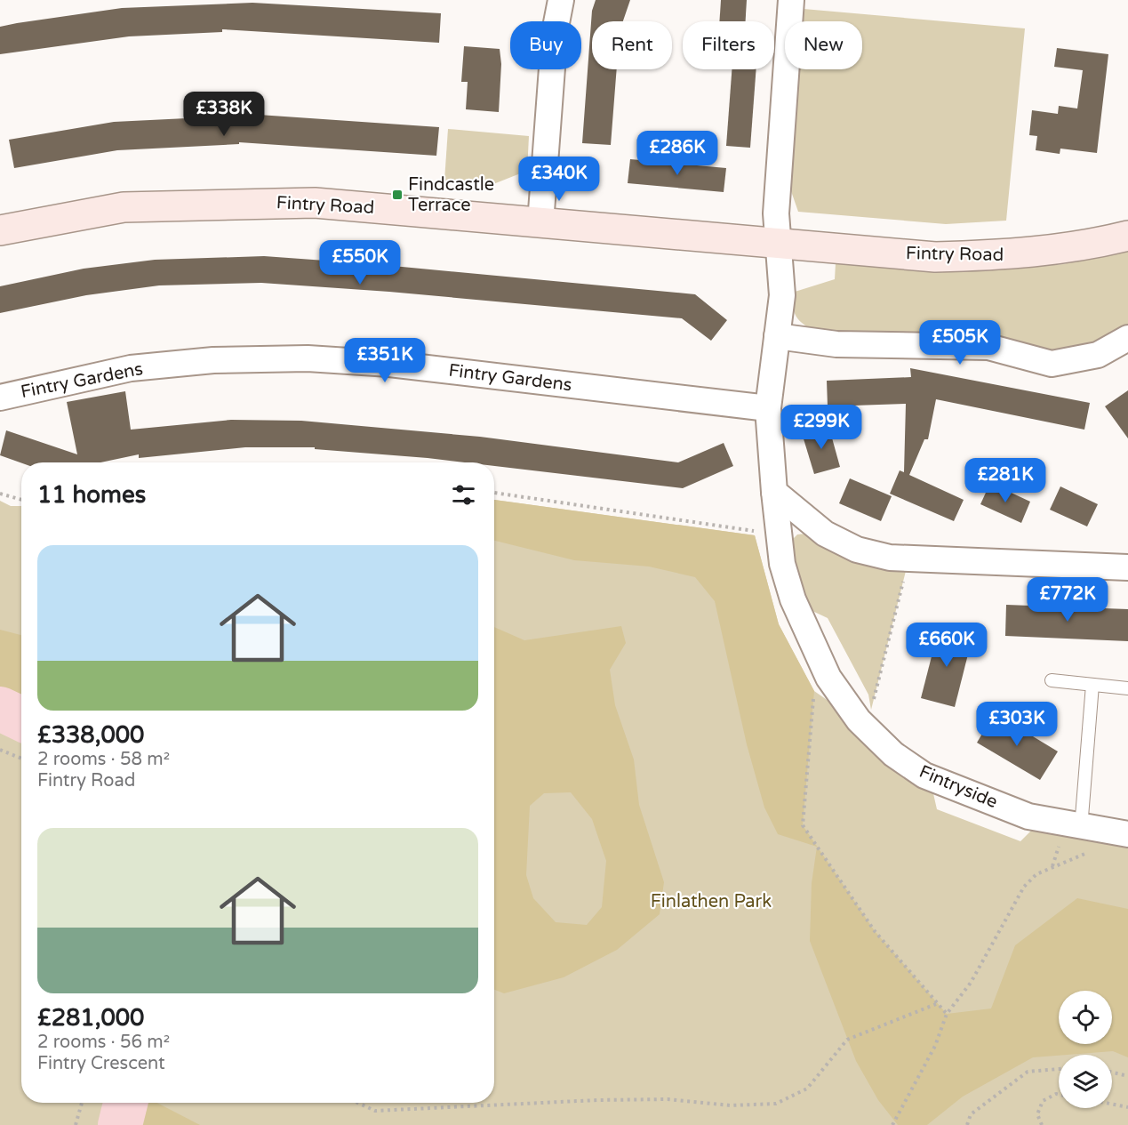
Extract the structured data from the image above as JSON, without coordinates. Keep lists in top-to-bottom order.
{
  "streets": {
    "street": ["Fintry Road", "Fintry Gardens", "Fintryside"]
  },
  "crossings": [
    ["Fintry Road", "Fintryside"],
    ["Fintry Gardens", "Fintryside"]
  ],
  "parks": ["Finlathen Park"],
  "places": {
    "transit": ["Findcastle Terrace"]
  },
  "page": {
    "chip": [
      "Buy",
      "Rent",
      "Filters",
      "New"
    ],
    "price": [
      "£338K",
      "£286K",
      "£340K",
      "£550K",
      "£505K",
      "£351K",
      "£299K",
      "£281K",
      "£772K",
      "£660K",
      "£303K"
    ],
    "heading": "11 homes",
    "list": [
      {
        "name": "£338,000",
        "note": "2 rooms · 58 m² · Fintry Road"
      },
      {
        "name": "£281,000",
        "note": "2 rooms · 56 m² · Fintry Crescent"
      }
    ]
  }
}
